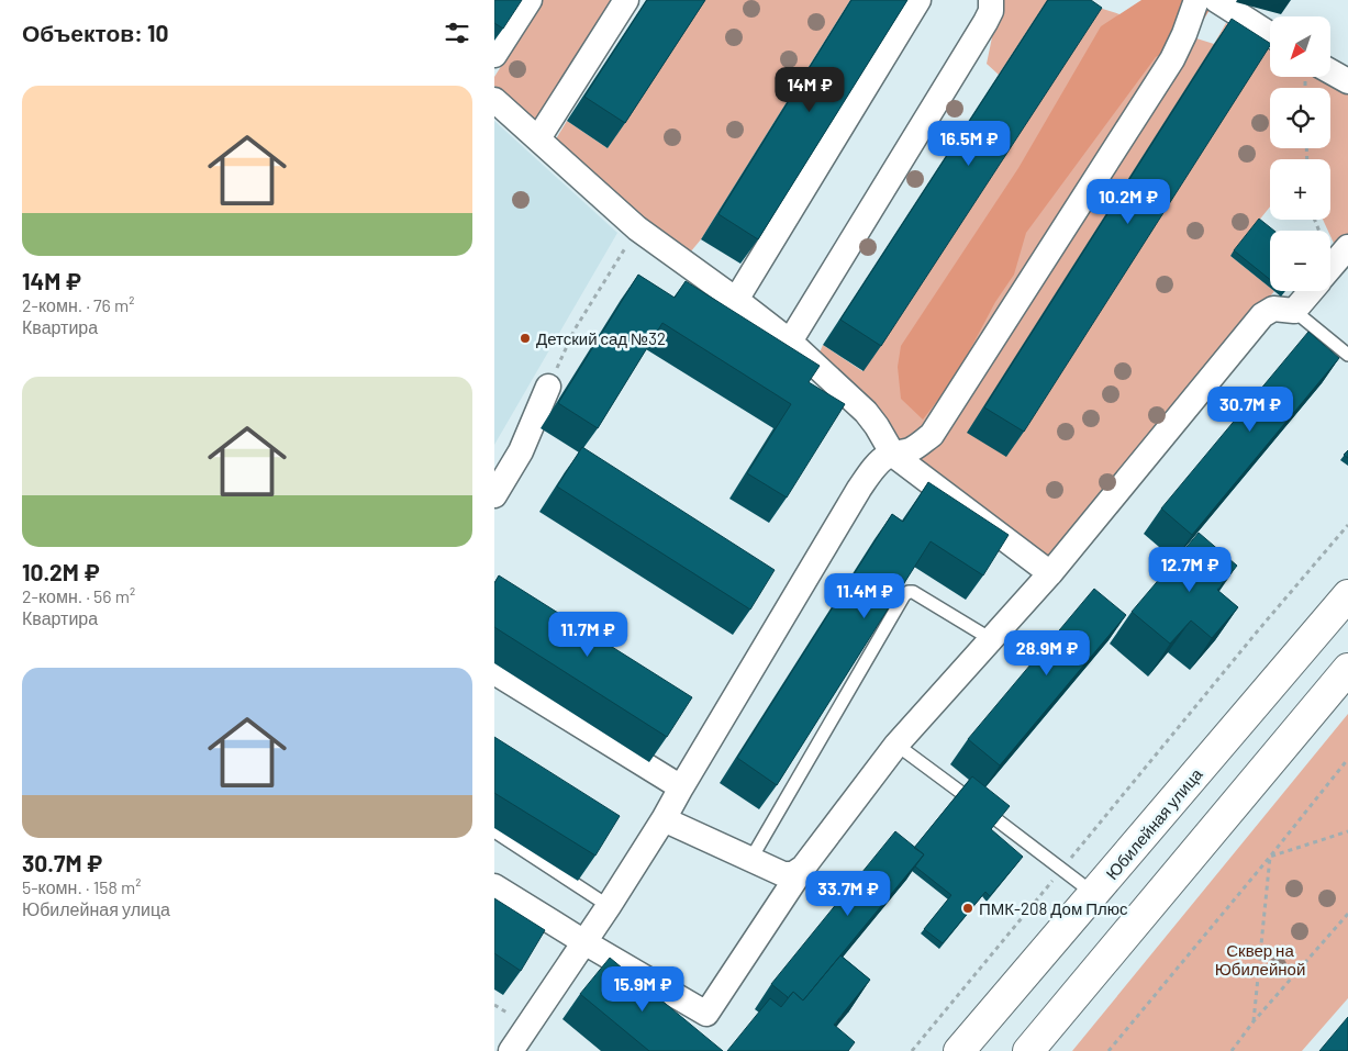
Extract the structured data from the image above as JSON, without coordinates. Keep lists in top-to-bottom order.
{
  "streets": {
    "highway": ["Юбилейная улица"]
  },
  "parks": ["Сквер на Юбилейной"],
  "places": ["Детский сад №32", "ПМК-208 Дом Плюс"],
  "north": "bottom left",
  "page": {
    "heading": "Объектов: 10",
    "map_buttons": ["+", "−"],
    "list": [
      {
        "name": "14M ₽",
        "note": "2-комн. · 76 m² · Квартира"
      },
      {
        "name": "10.2M ₽",
        "note": "2-комн. · 56 m² · Квартира"
      },
      {
        "name": "30.7M ₽",
        "note": "5-комн. · 158 m² · Юбилейная улица"
      }
    ],
    "price": [
      "14M ₽",
      "16.5M ₽",
      "10.2M ₽",
      "30.7M ₽",
      "12.7M ₽",
      "11.4M ₽",
      "11.7M ₽",
      "28.9M ₽",
      "33.7M ₽",
      "15.9M ₽"
    ]
  }
}
